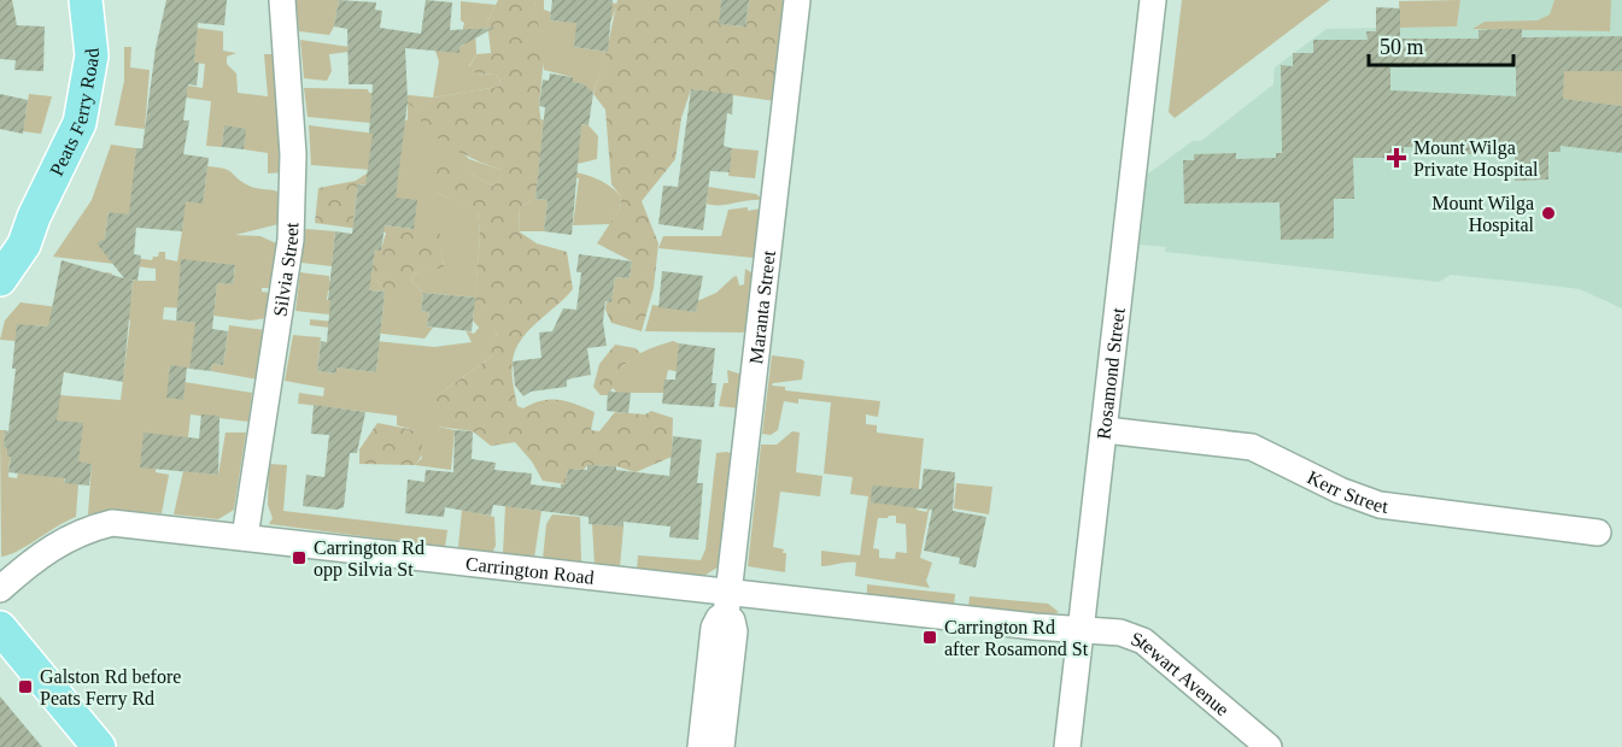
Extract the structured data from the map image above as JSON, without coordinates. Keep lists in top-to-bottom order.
{
  "streets": {
    "main road": ["Peats Ferry Road"],
    "street": [
      "Silvia Street",
      "Maranta Street",
      "Rosamond Street",
      "Kerr Street",
      "Carrington Road",
      "Stewart Avenue"
    ]
  },
  "crossings": [
    ["Silvia Street", "Carrington Road"],
    ["Maranta Street", "Carrington Road"],
    ["Rosamond Street", "Kerr Street"],
    ["Rosamond Street", "Carrington Road"],
    ["Rosamond Street", "Stewart Avenue"],
    ["Carrington Road", "Stewart Avenue"]
  ],
  "places": {
    "health": ["Mount Wilga Private Hospital"],
    "other": ["Mount Wilga Hospital"],
    "transit": ["Carrington Rd opp Silvia St", "Carrington Rd after Rosamond St", "Galston Rd before Peats Ferry Rd"]
  },
  "scale_bar": "50 m"
}
